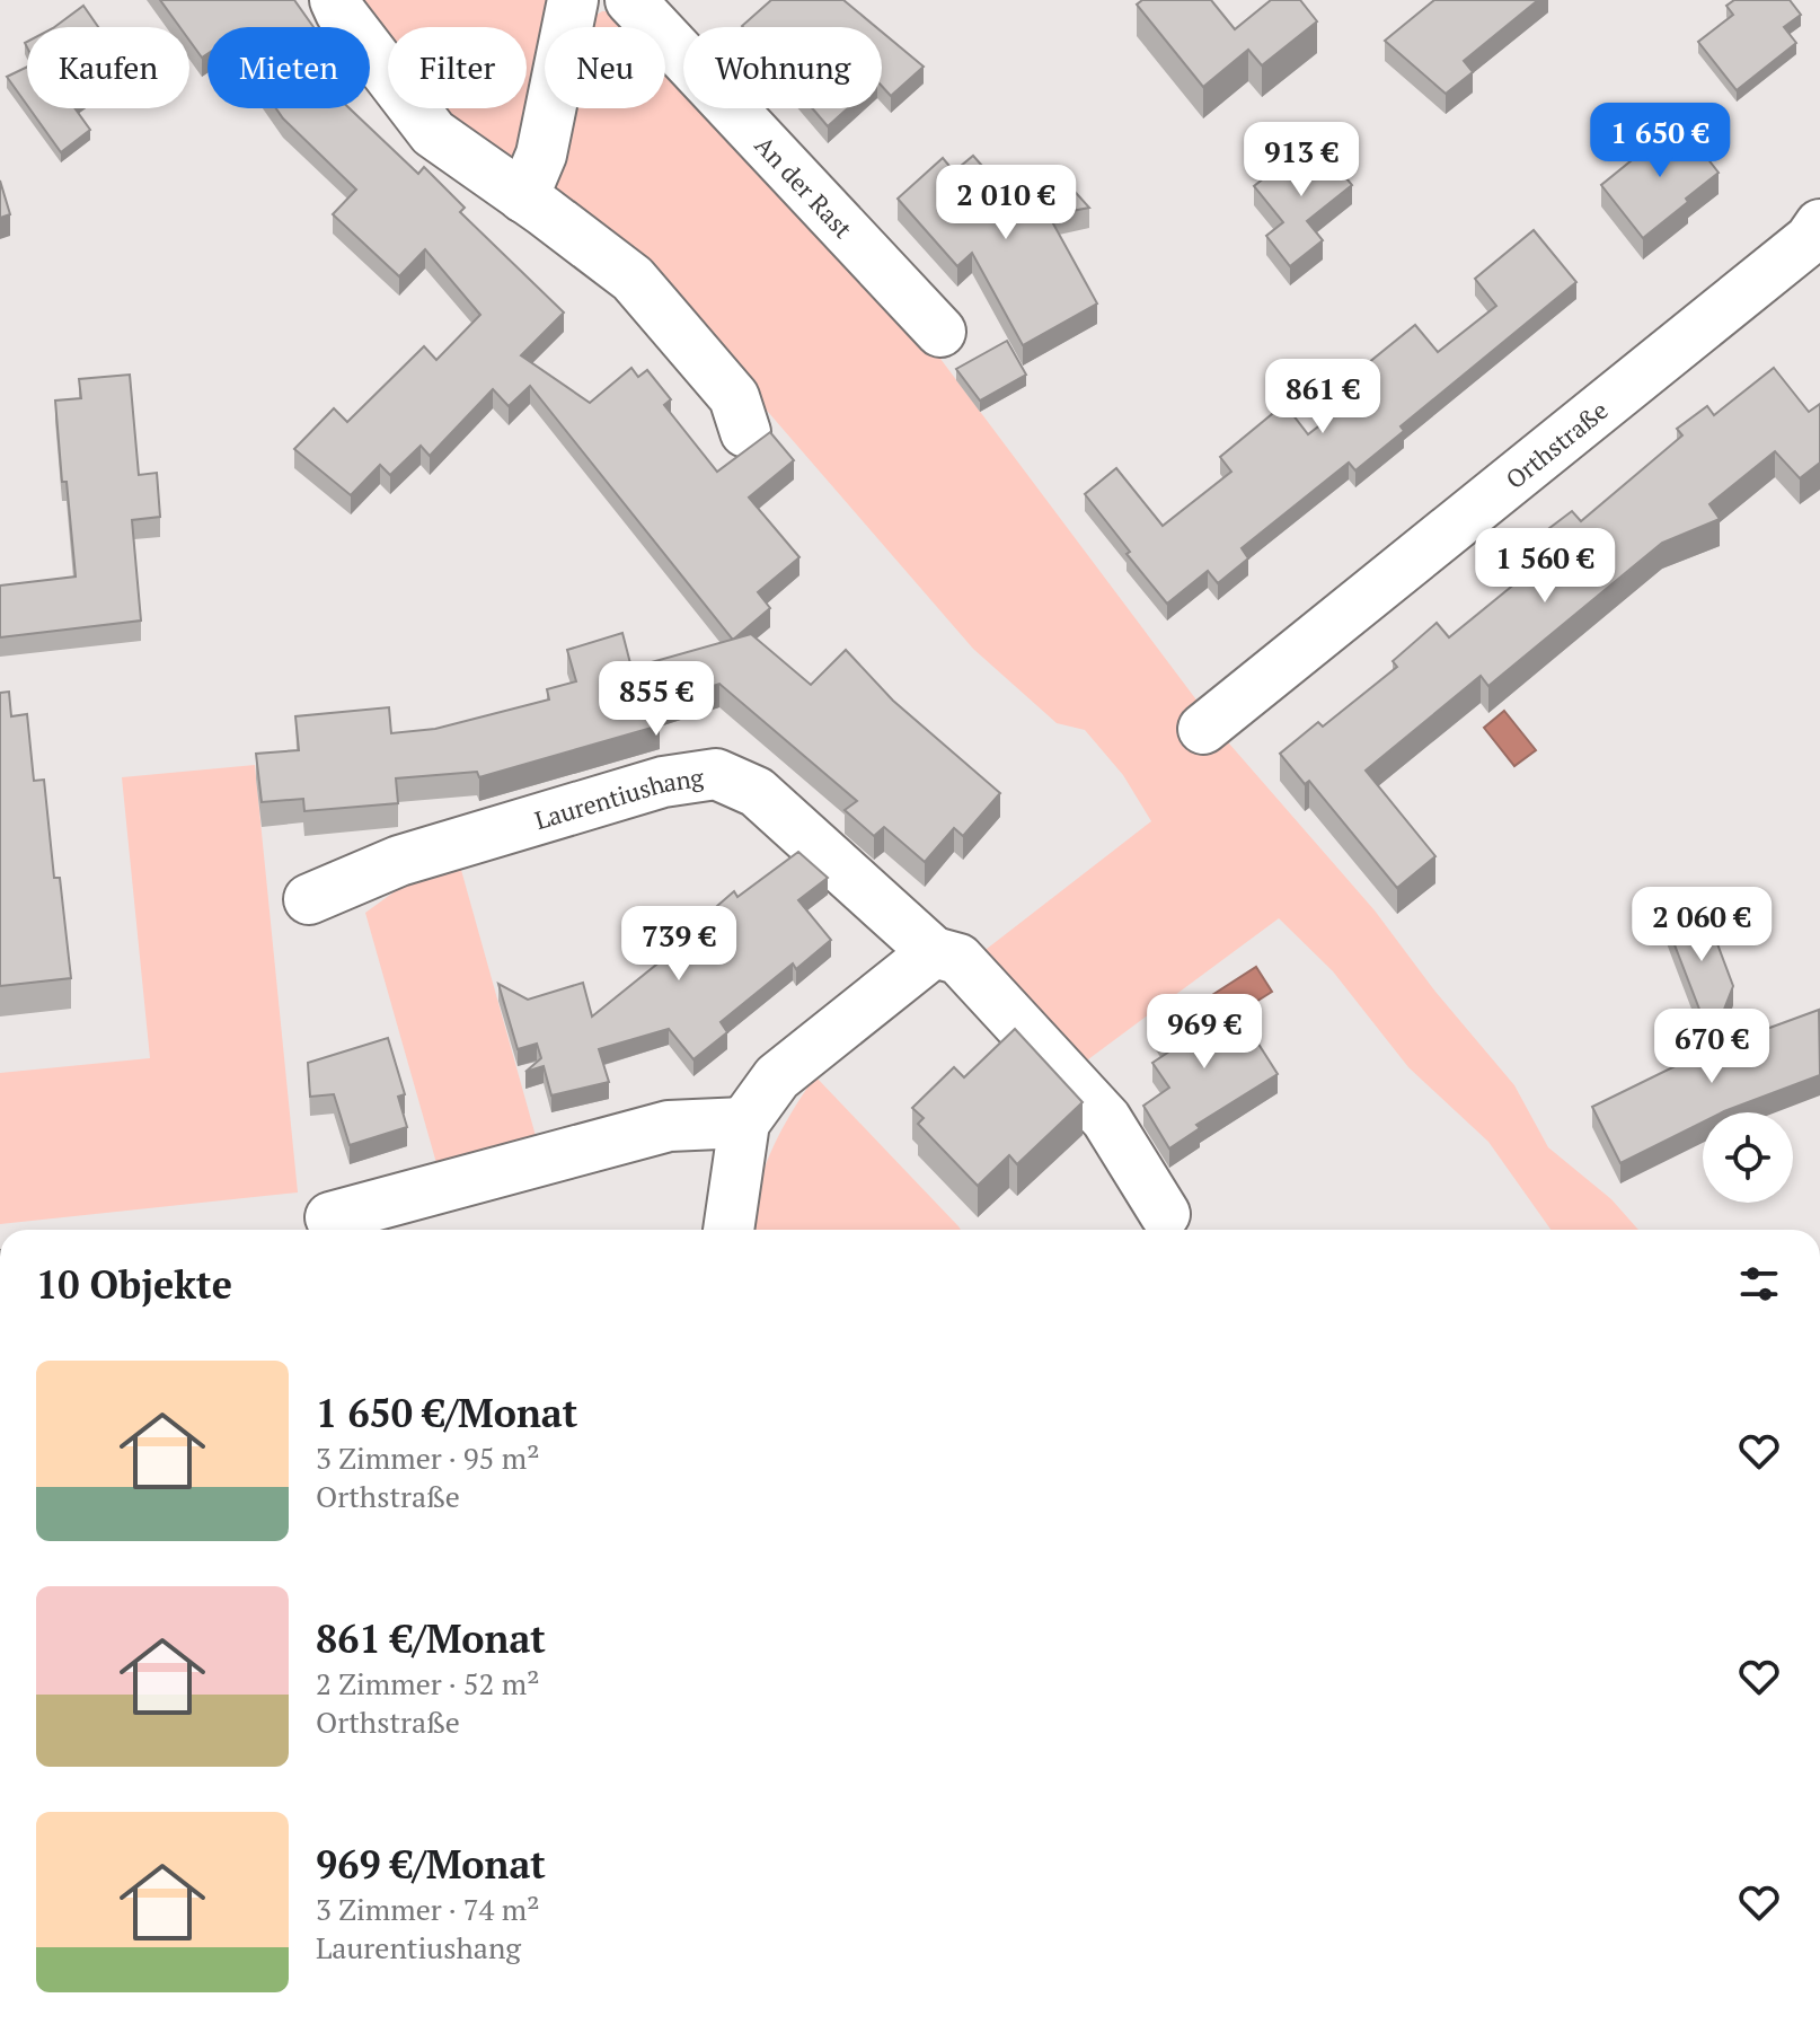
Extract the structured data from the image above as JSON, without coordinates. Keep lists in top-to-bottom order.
{
  "streets": {
    "street": ["An der Rast", "Orthstraße", "Laurentiushang"]
  },
  "page": {
    "chip": [
      "Kaufen",
      "Mieten",
      "Filter",
      "Neu",
      "Wohnung"
    ],
    "price": [
      "1 650 €",
      "913 €",
      "2 010 €",
      "861 €",
      "1 560 €",
      "855 €",
      "2 060 €",
      "739 €",
      "969 €",
      "670 €"
    ],
    "heading": "10 Objekte",
    "list": [
      {
        "name": "1 650 €/Monat",
        "note": "3 Zimmer · 95 m² · Orthstraße"
      },
      {
        "name": "861 €/Monat",
        "note": "2 Zimmer · 52 m² · Orthstraße"
      },
      {
        "name": "969 €/Monat",
        "note": "3 Zimmer · 74 m² · Laurentiushang"
      }
    ]
  }
}
